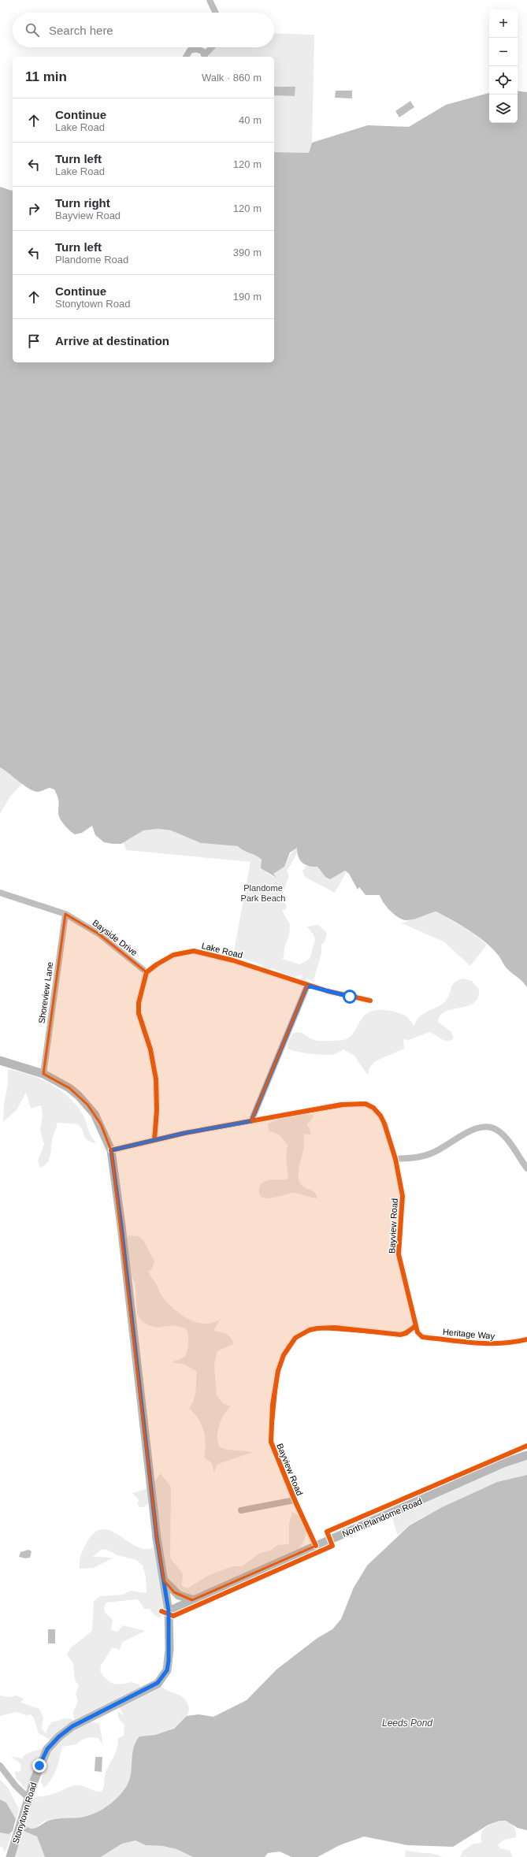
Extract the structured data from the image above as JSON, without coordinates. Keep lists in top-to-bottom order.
{
  "streets": {
    "main road": ["North Plandome Road", "Stonytown Road"],
    "street": [
      "Bayside Drive",
      "Lake Road",
      "Shoreview Lane",
      "Bayview Road",
      "Heritage Way"
    ]
  },
  "crossings": [
    ["Bayside Drive", "Lake Road"],
    ["Bayside Drive", "Shoreview Lane"],
    ["Shoreview Lane", "Stonytown Road"],
    ["Bayview Road", "Heritage Way"],
    ["Bayview Road", "North Plandome Road"],
    ["Bayview Road", "Stonytown Road"],
    ["North Plandome Road", "Stonytown Road"]
  ],
  "water": ["Leeds Pond"],
  "parks": ["Plandome Park Beach"],
  "page": {
    "map_buttons": ["+", "−"],
    "search": "Search here",
    "heading": ["11 min", "Walk · 860 m"],
    "list": [
      ["Continue", "Lake Road", "40 m"],
      ["Turn left", "Lake Road", "120 m"],
      ["Turn right", "Bayview Road", "120 m"],
      ["Turn left", "Plandome Road", "390 m"],
      ["Continue", "Stonytown Road", "190 m"],
      "Arrive at destination"
    ]
  }
}
